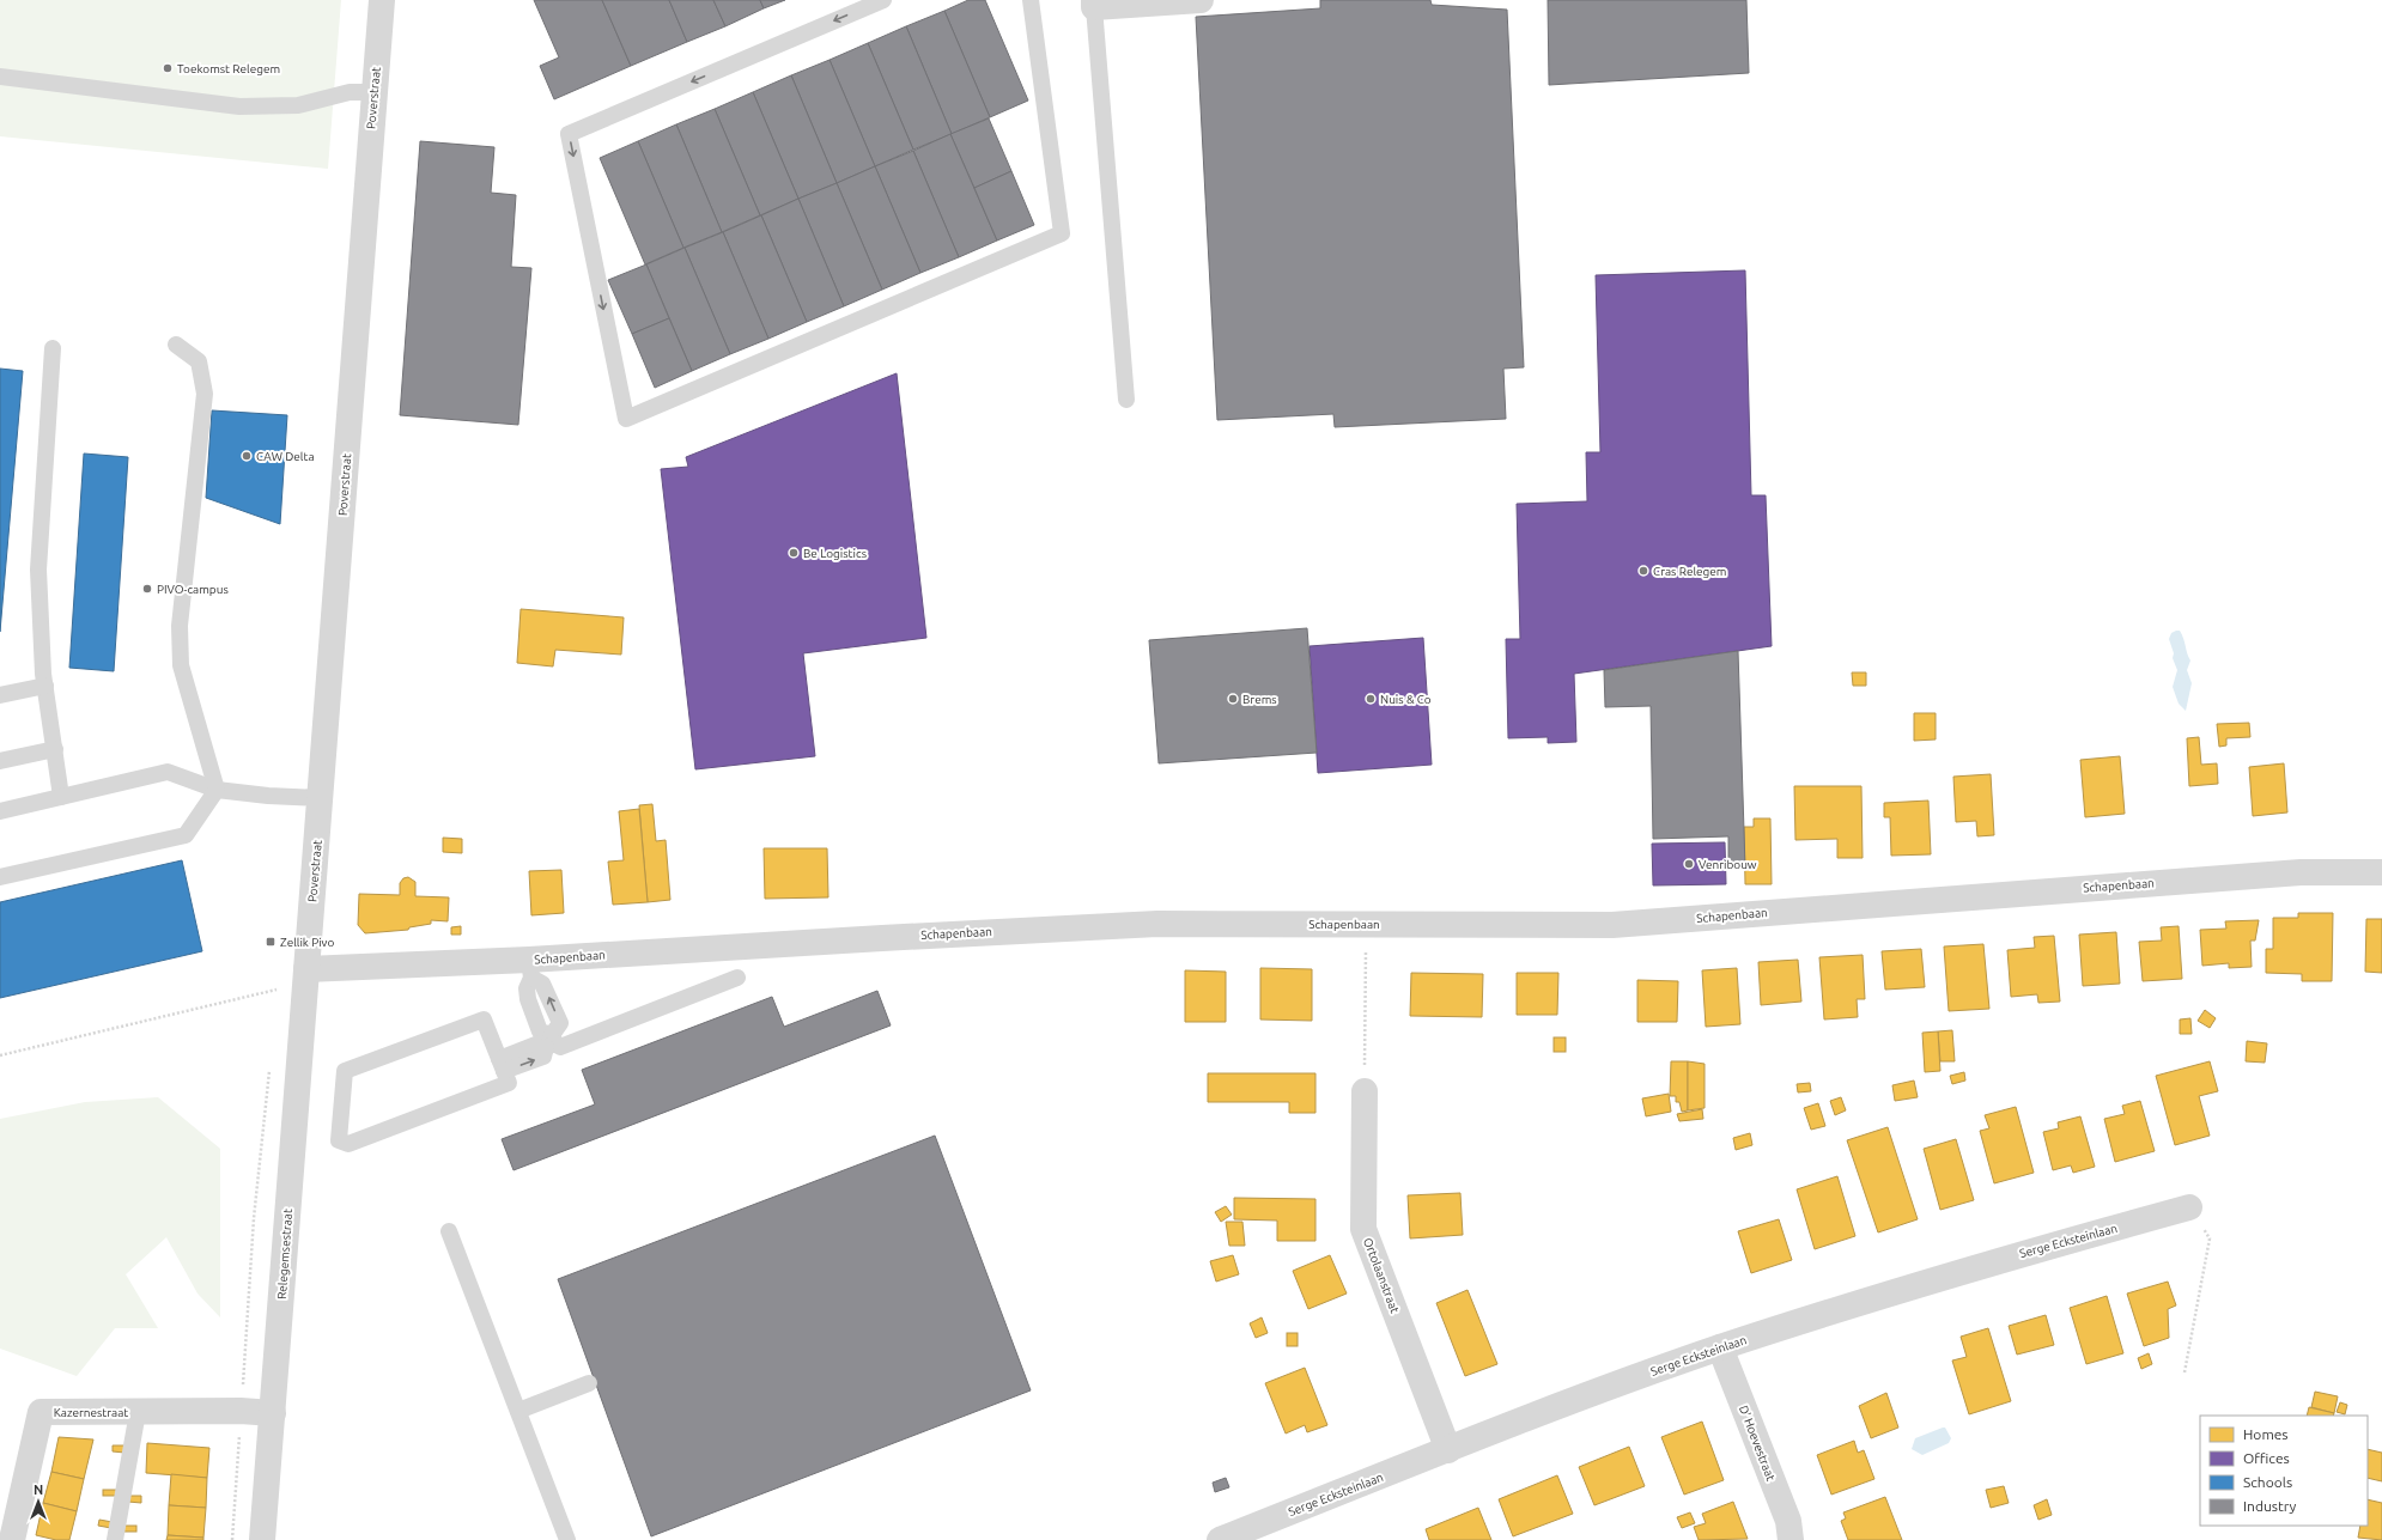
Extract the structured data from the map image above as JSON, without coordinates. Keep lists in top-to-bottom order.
{
  "streets": {
    "street": [
      "Poverstraat",
      "Schapenbaan",
      "Serge Ecksteinlaan",
      "Relegemsestraat",
      "Ortolaanstraat",
      "Kazernestraat",
      "D' Hoevestraat"
    ]
  },
  "crossings": [
    ["Poverstraat", "Schapenbaan"],
    ["Poverstraat", "Relegemsestraat"],
    ["Schapenbaan", "Relegemsestraat"],
    ["Serge Ecksteinlaan", "Ortolaanstraat"],
    ["Serge Ecksteinlaan", "D' Hoevestraat"],
    ["Relegemsestraat", "Kazernestraat"]
  ],
  "places": {
    "other": [
      "Toekomst Relegem",
      "CAW Delta",
      "Be Logistics",
      "Cras Relegem",
      "PIVO-campus",
      "Brems",
      "Nuis & Co",
      "Venribouw"
    ],
    "transit": ["Zellik Pivo"]
  },
  "legend": [
    "Homes",
    "Offices",
    "Schools",
    "Industry"
  ],
  "north": "top"
}
